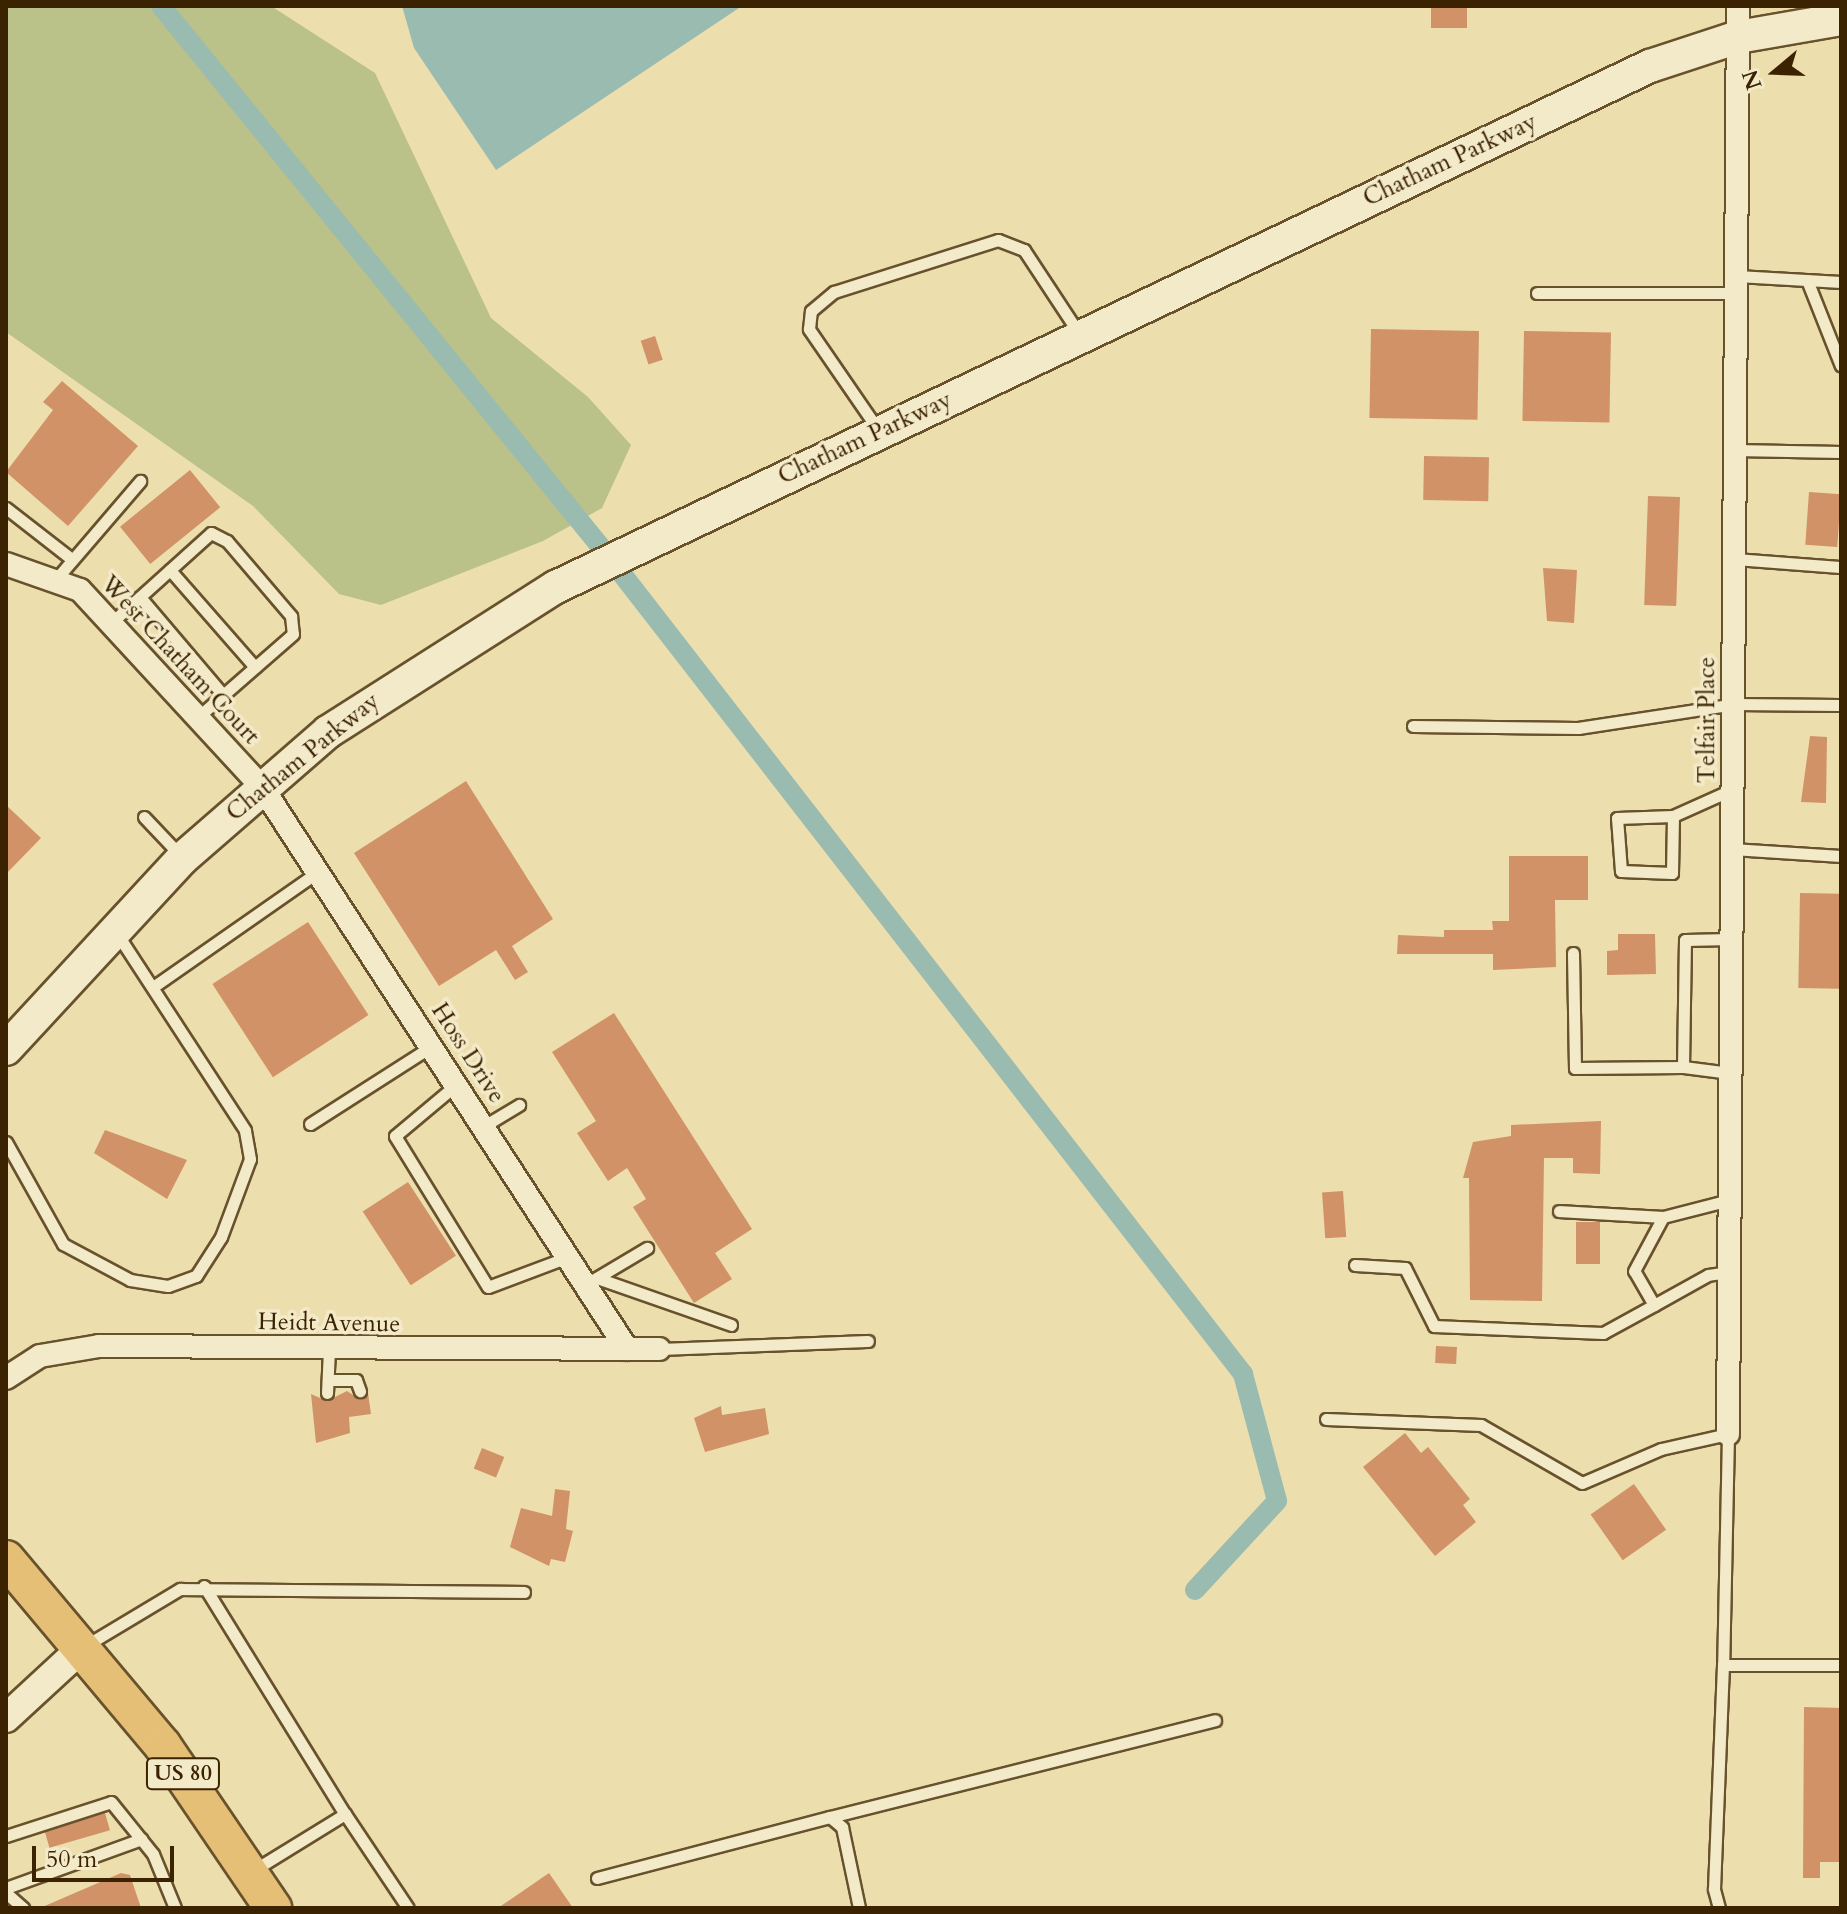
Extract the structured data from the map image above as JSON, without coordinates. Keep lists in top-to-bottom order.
{
  "streets": {
    "main road": ["Chatham Parkway", "US 80"],
    "street": [
      "West Chatham Court",
      "Telfair Place",
      "Hoss Drive",
      "Heidt Avenue"
    ]
  },
  "crossings": [
    ["Chatham Parkway", "West Chatham Court"],
    ["Chatham Parkway", "Telfair Place"],
    ["Chatham Parkway", "Hoss Drive"],
    ["West Chatham Court", "Hoss Drive"],
    ["Hoss Drive", "Heidt Avenue"]
  ],
  "scale_bar": "50 m",
  "north": "left"
}
